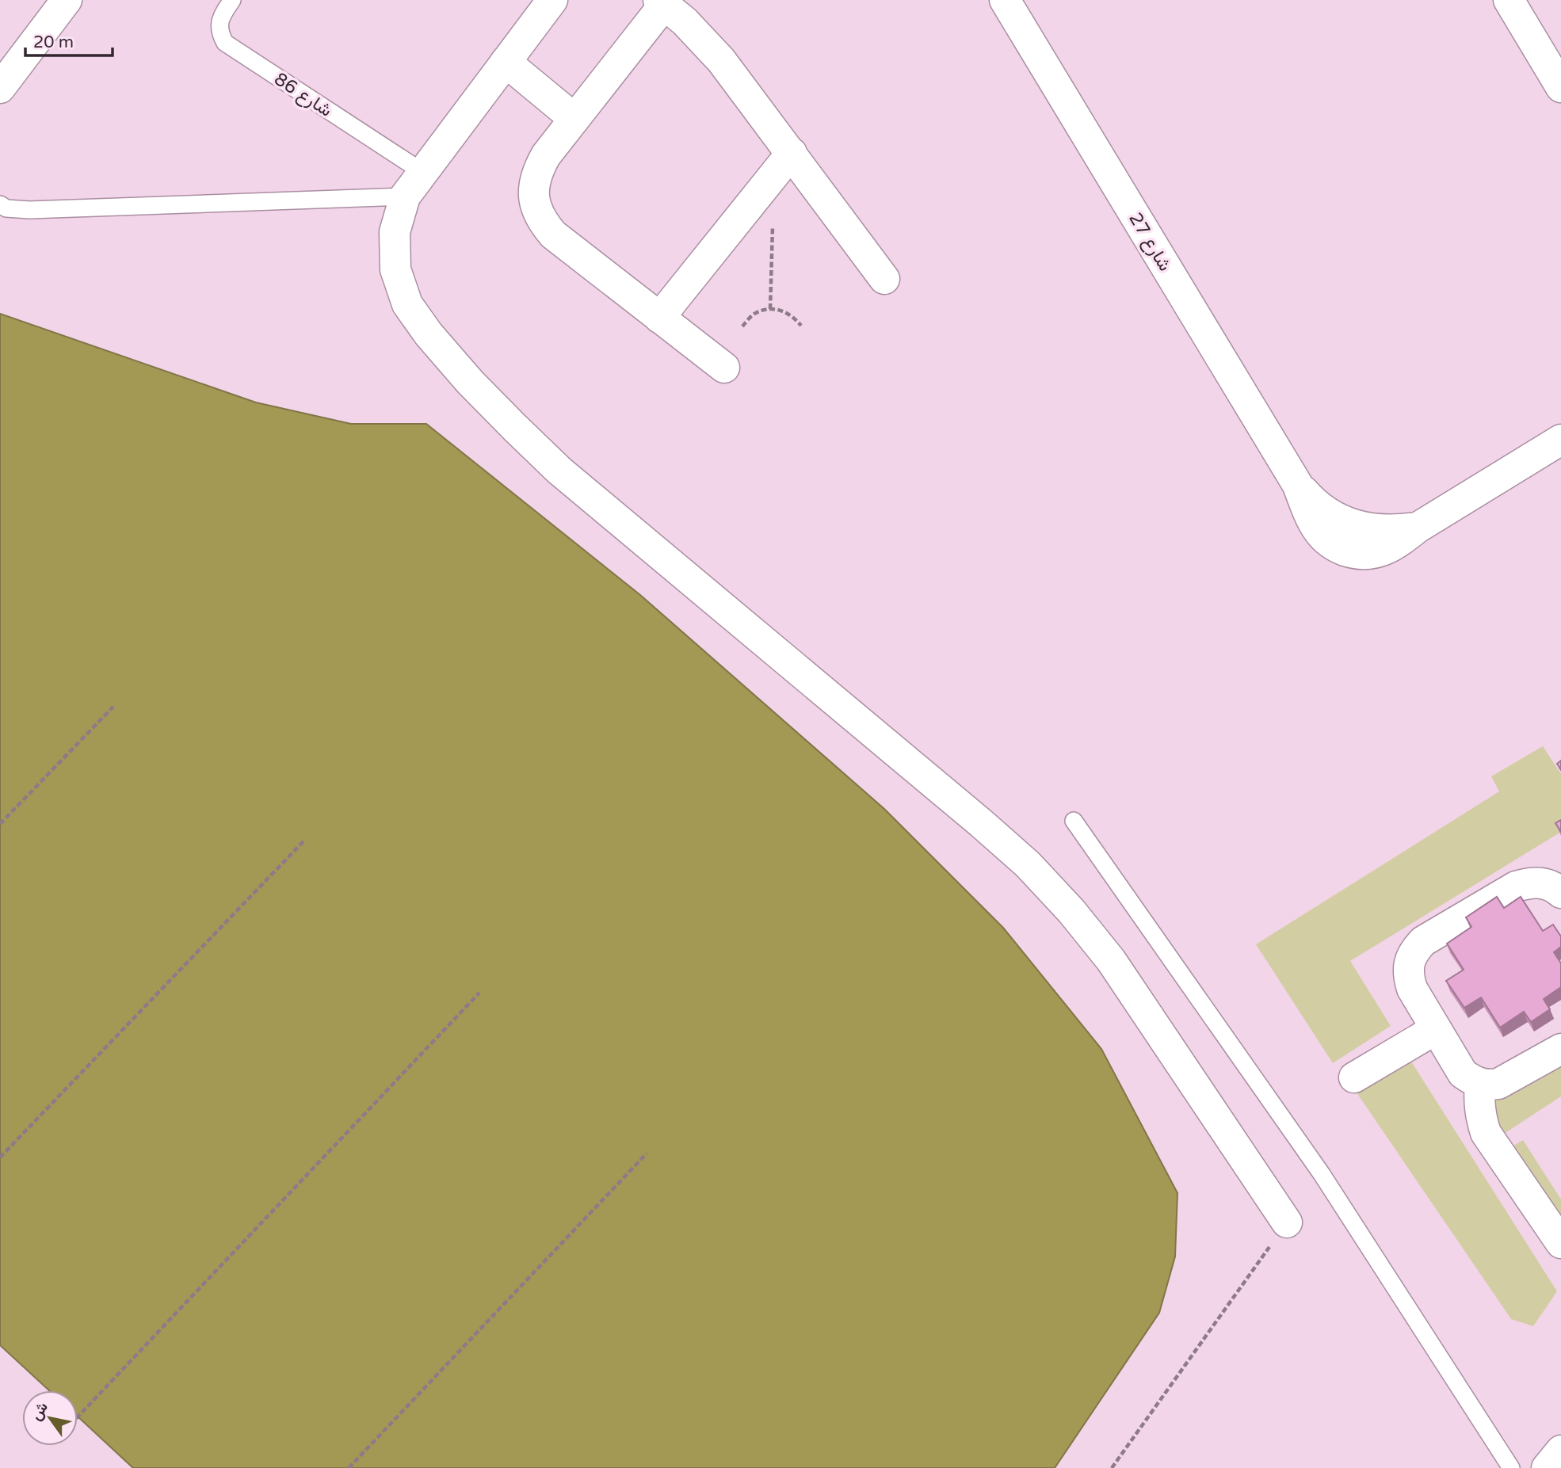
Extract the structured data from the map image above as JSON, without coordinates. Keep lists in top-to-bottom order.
{
  "streets": {
    "street": ["شارع 27"],
    "lane": ["شارع 86"]
  },
  "scale_bar": "20 m",
  "north": "top left"
}
